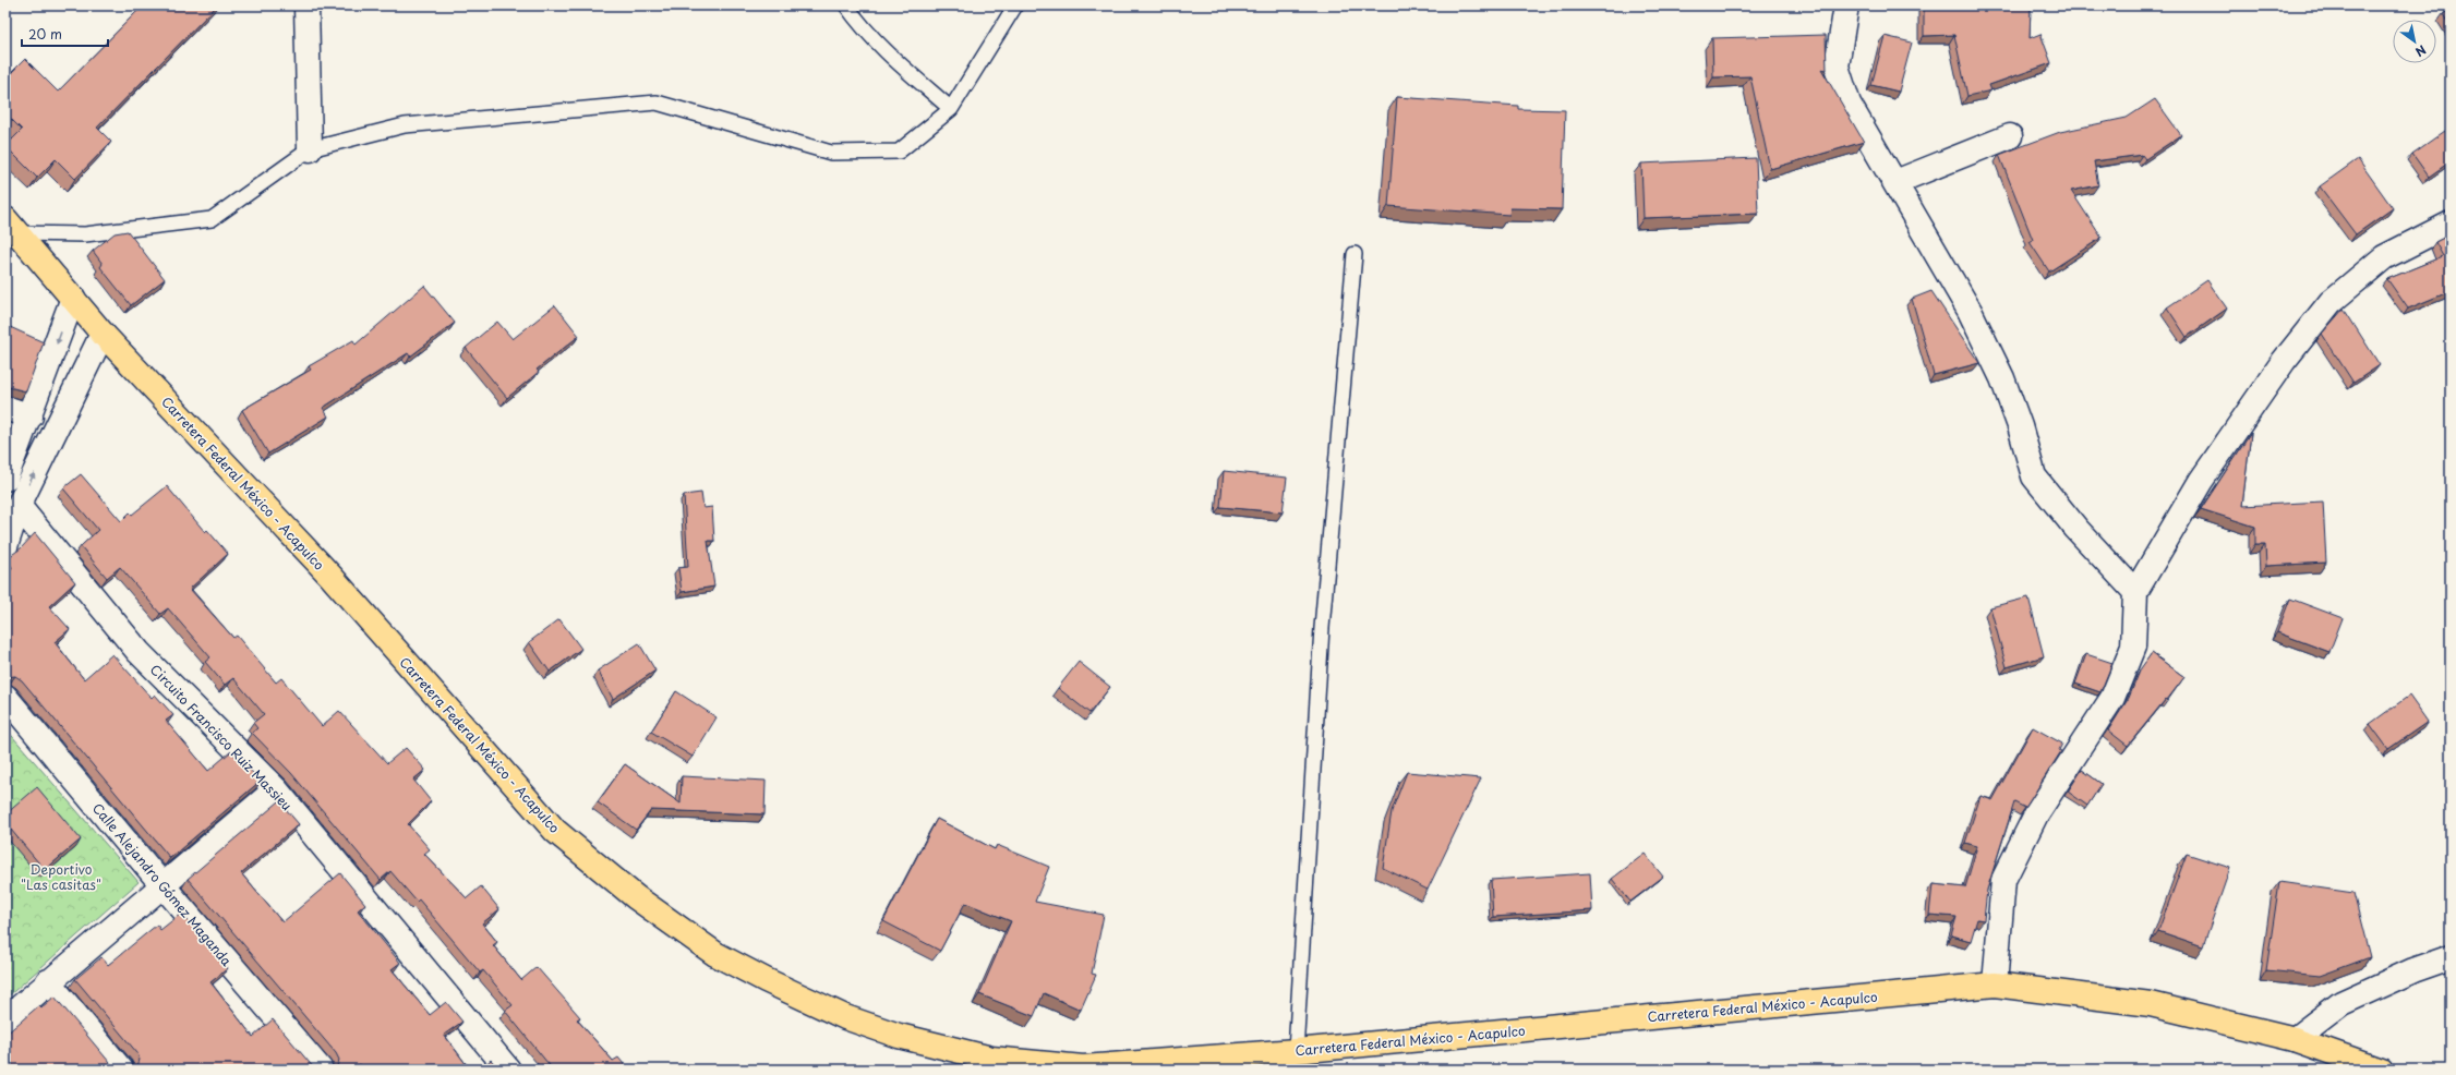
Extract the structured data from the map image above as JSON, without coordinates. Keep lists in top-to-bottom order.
{
  "streets": {
    "main road": ["Carretera Federal México - Acapulco"],
    "street": ["Circuito Francisco Ruiz Massieu", "Calle Alejandro Gómez Maganda"]
  },
  "parks": ["Deportivo \"Las casitas\""],
  "scale_bar": "20 m",
  "north": "bottom right"
}
